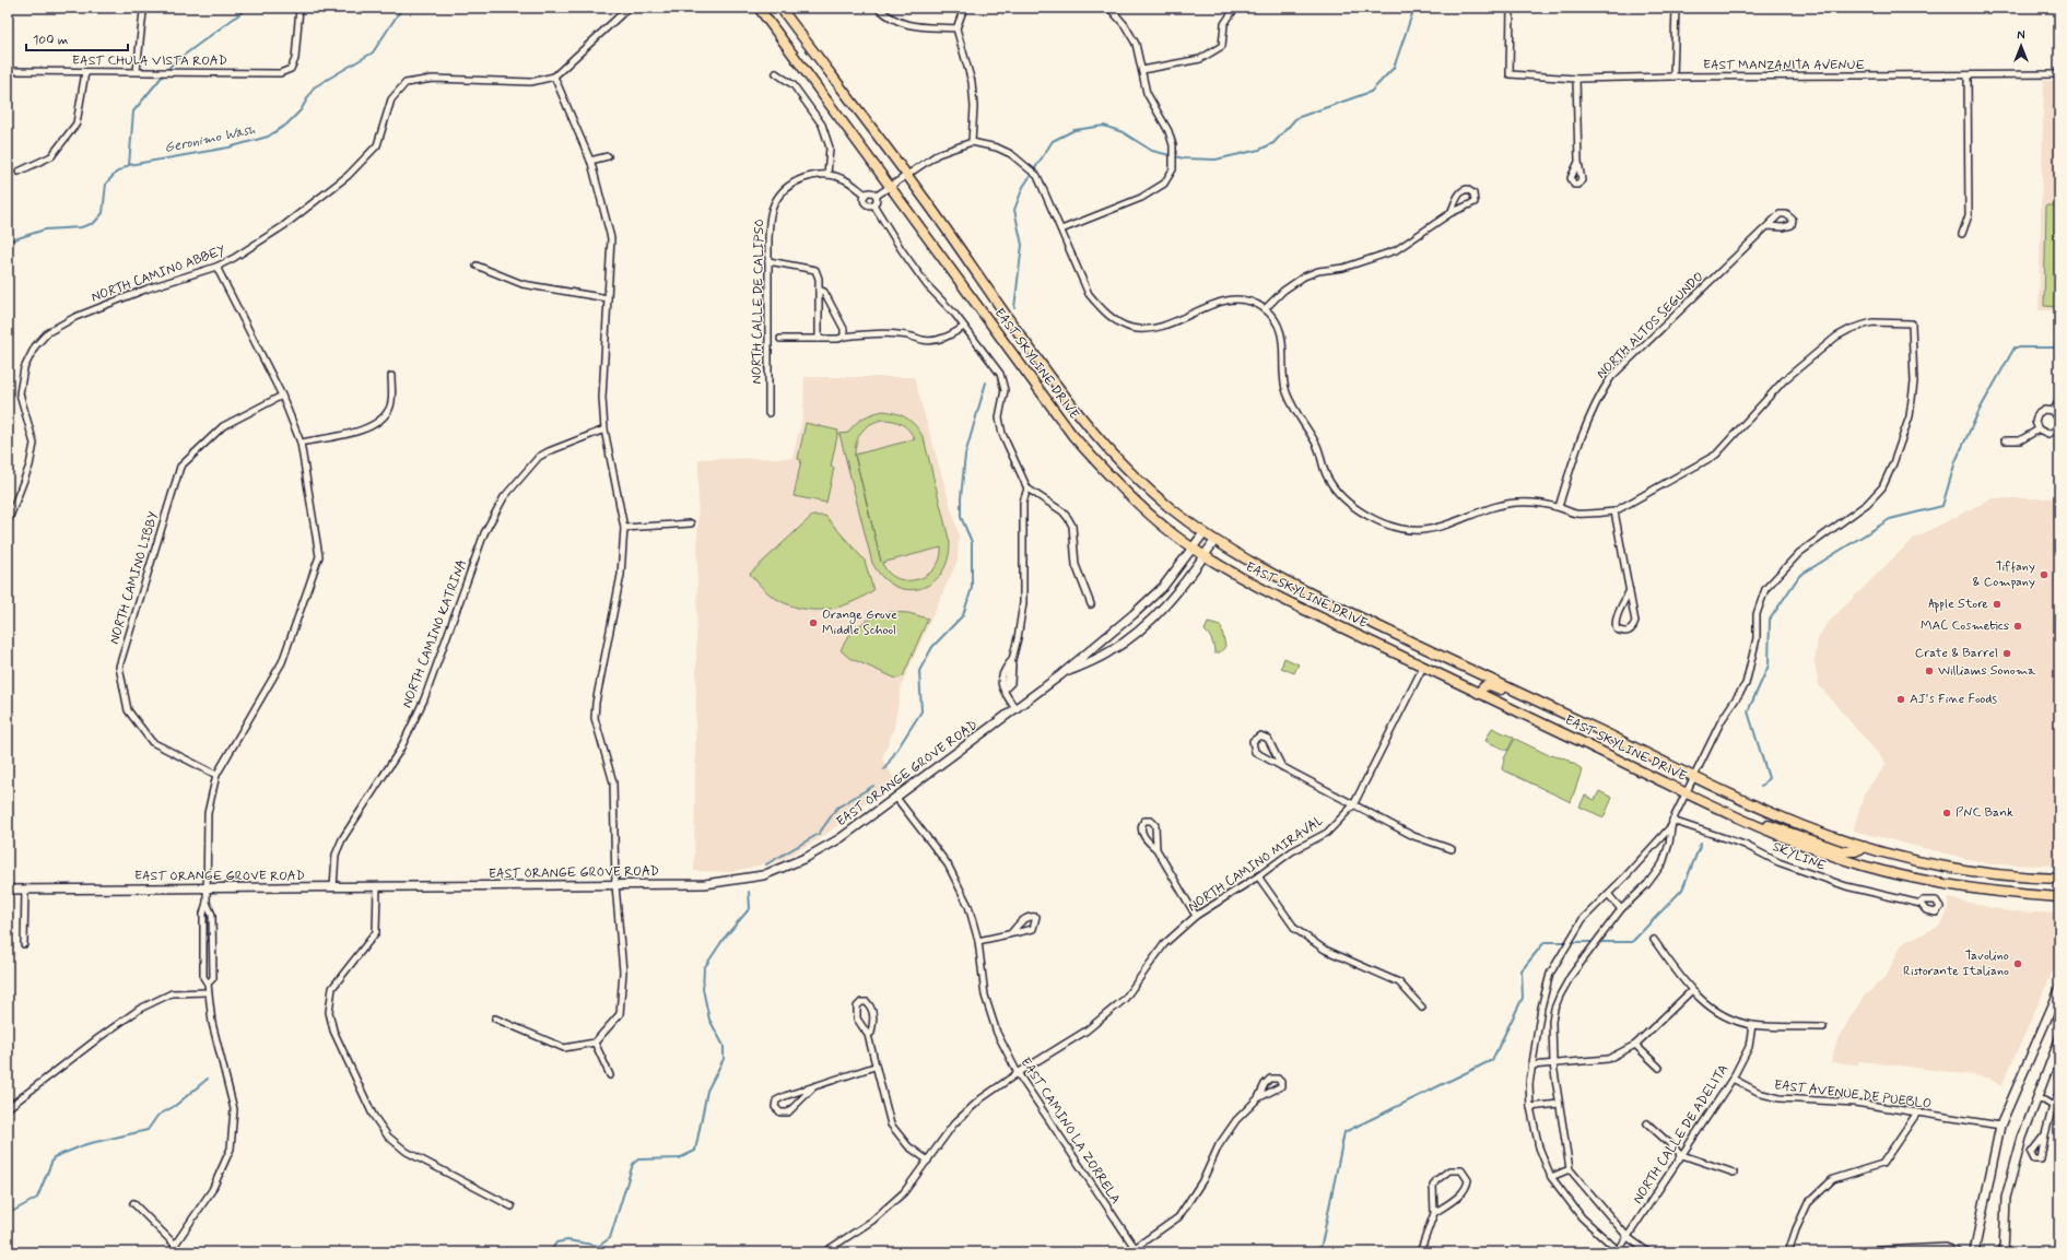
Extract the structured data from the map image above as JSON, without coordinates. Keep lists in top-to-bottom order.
{
  "streets": {
    "main road": ["EAST SKYLINE DRIVE", "EAST ORANGE GROVE ROAD"],
    "street": [
      "EAST CHULA VISTA ROAD",
      "EAST MANZANITA AVENUE",
      "NORTH CAMINO ABBEY",
      "NORTH CALLE DE CALIPSO",
      "NORTH ALTOS SEGUNDO",
      "NORTH CAMINO LIBBY",
      "NORTH CAMINO KATRINA",
      "SKYLINE",
      "NORTH CAMINO MIRAVAL",
      "EAST AVENUE DE PUEBLO",
      "EAST CAMINO LA ZORRELA",
      "NORTH CALLE DE ADELITA"
    ]
  },
  "crossings": [
    ["EAST SKYLINE DRIVE", "EAST ORANGE GROVE ROAD"],
    ["EAST SKYLINE DRIVE", "NORTH CAMINO MIRAVAL"],
    ["NORTH CAMINO KATRINA", "EAST ORANGE GROVE ROAD"],
    ["EAST ORANGE GROVE ROAD", "EAST CAMINO LA ZORRELA"],
    ["NORTH CAMINO MIRAVAL", "EAST CAMINO LA ZORRELA"],
    ["EAST AVENUE DE PUEBLO", "NORTH CALLE DE ADELITA"]
  ],
  "water": ["Geronimo Wash"],
  "places": [
    "Tiffany & Company",
    "Apple Store",
    "Orange Grove Middle School",
    "MAC Cosmetics",
    "Crate & Barrel",
    "Williams Sonoma",
    "AJ's Fine Foods",
    "PNC Bank",
    "Tavolino Ristorante Italiano"
  ],
  "scale_bar": "100 m",
  "north": "top"
}
